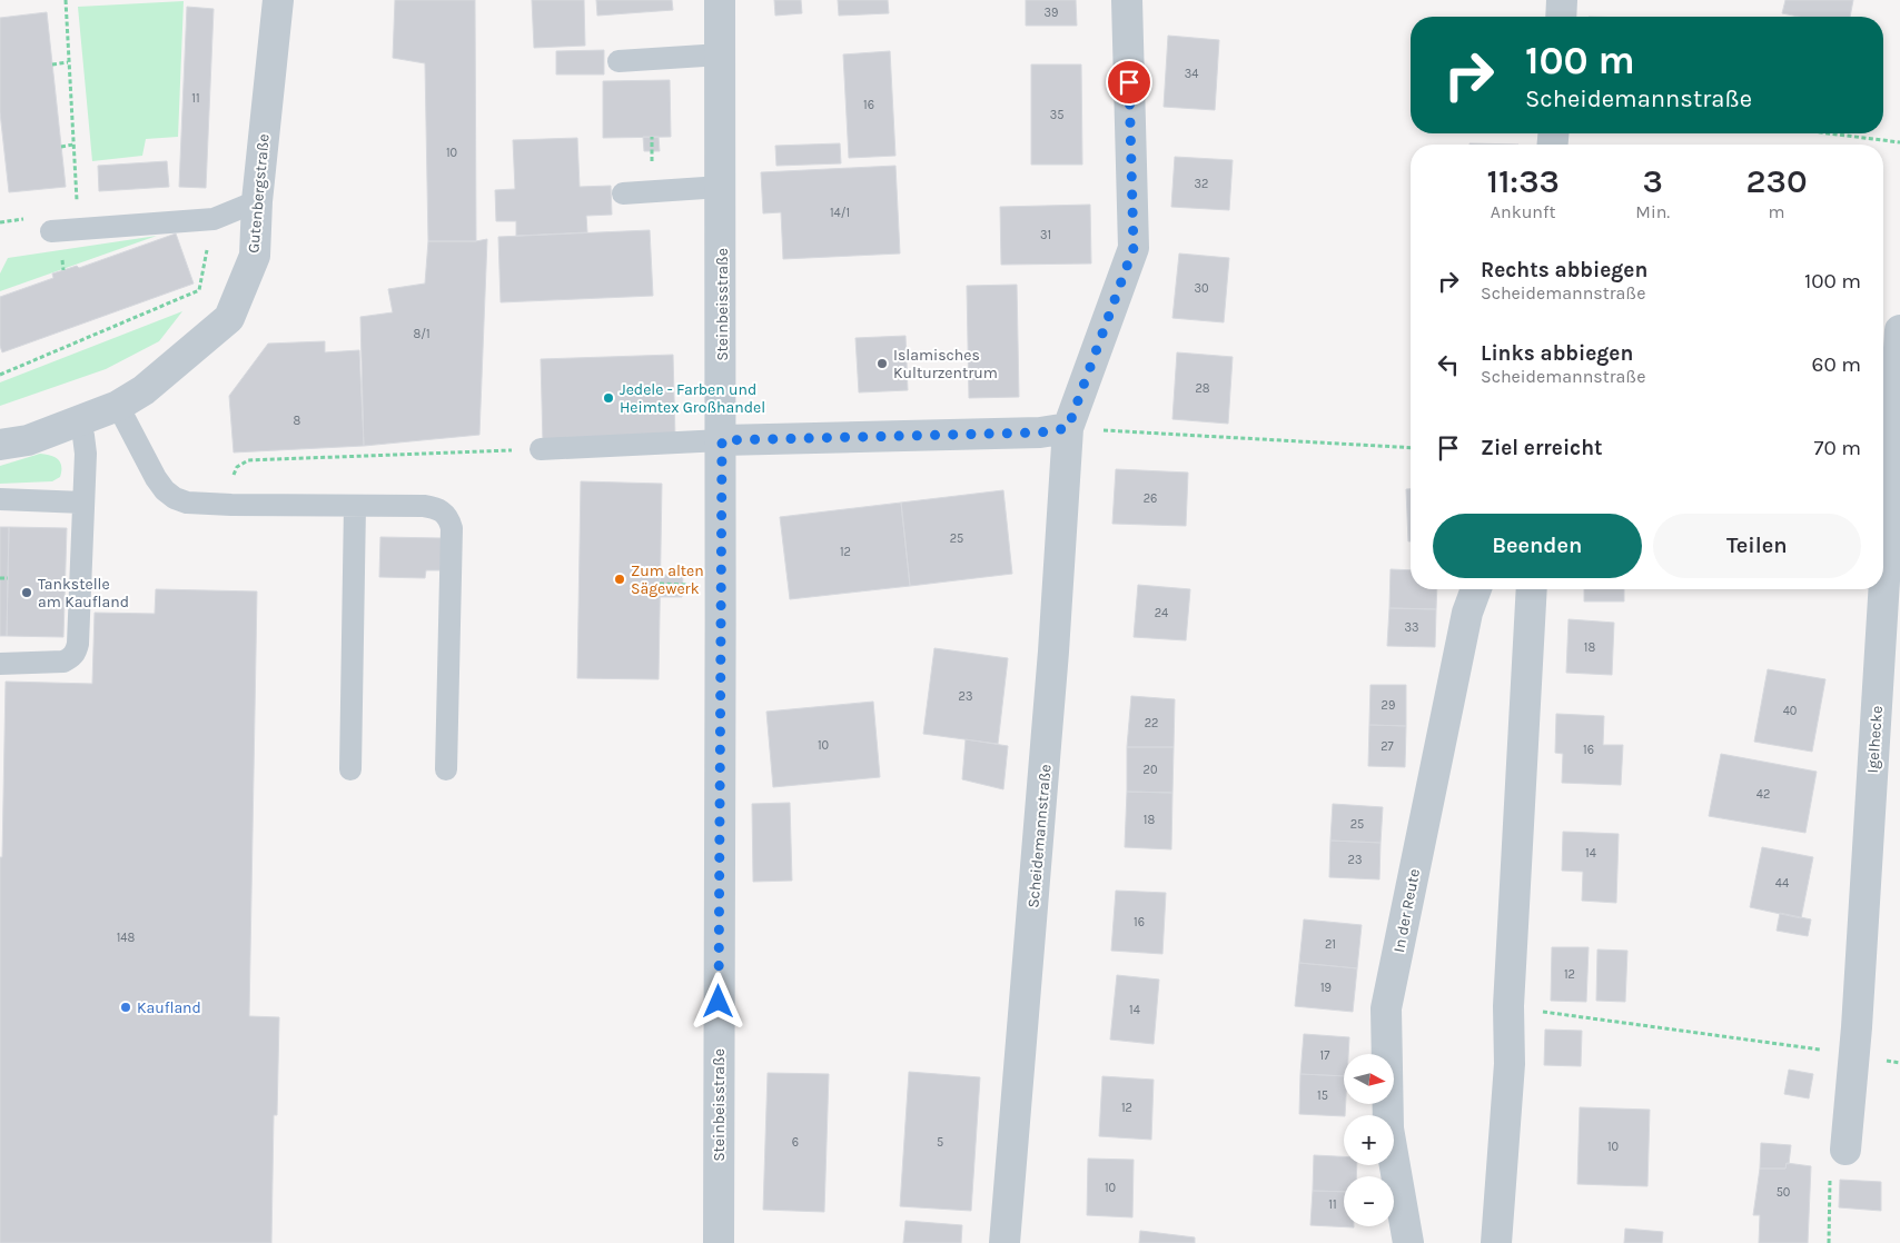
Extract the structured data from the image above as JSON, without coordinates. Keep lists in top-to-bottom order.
{
  "streets": {
    "street": [
      "Gutenbergstraße",
      "Steinbeisstraße",
      "Igelhecke",
      "Scheidemannstraße",
      "In der Reute"
    ]
  },
  "places": [
    "Islamisches Kulturzentrum",
    "Jedele - Farben und Heimtex Großhandel",
    "Zum alten Sägewerk",
    "Tankstelle am Kaufland",
    "Kaufland"
  ],
  "house_numbers": [
    "39",
    "34",
    "11",
    "16",
    "35",
    "10",
    "32",
    "14/1",
    "31",
    "30",
    "8/1",
    "28",
    "8",
    "26",
    "25",
    "12",
    "24",
    "33",
    "18",
    "23",
    "29",
    "40",
    "22",
    "10",
    "27",
    "16",
    "20",
    "42",
    "18",
    "25",
    "14",
    "23",
    "44",
    "16",
    "148",
    "21",
    "12",
    "19",
    "14",
    "17",
    "15",
    "12",
    "6",
    "5",
    "10",
    "10",
    "50",
    "11"
  ],
  "north": "right",
  "page": {
    "turn": ["100 m", "Scheidemannstraße"],
    "eta": [
      "11:33",
      "Ankunft",
      "3",
      "Min.",
      "230",
      "m"
    ],
    "list": [
      {
        "name": "Rechts abbiegen",
        "note": "Scheidemannstraße",
        "value": "100 m"
      },
      {
        "name": "Links abbiegen",
        "note": "Scheidemannstraße",
        "value": "60 m"
      },
      {
        "name": "Ziel erreicht",
        "value": "70 m"
      }
    ],
    "buttons": ["Beenden", "Teilen"],
    "map_buttons": ["+", "−"]
  }
}
